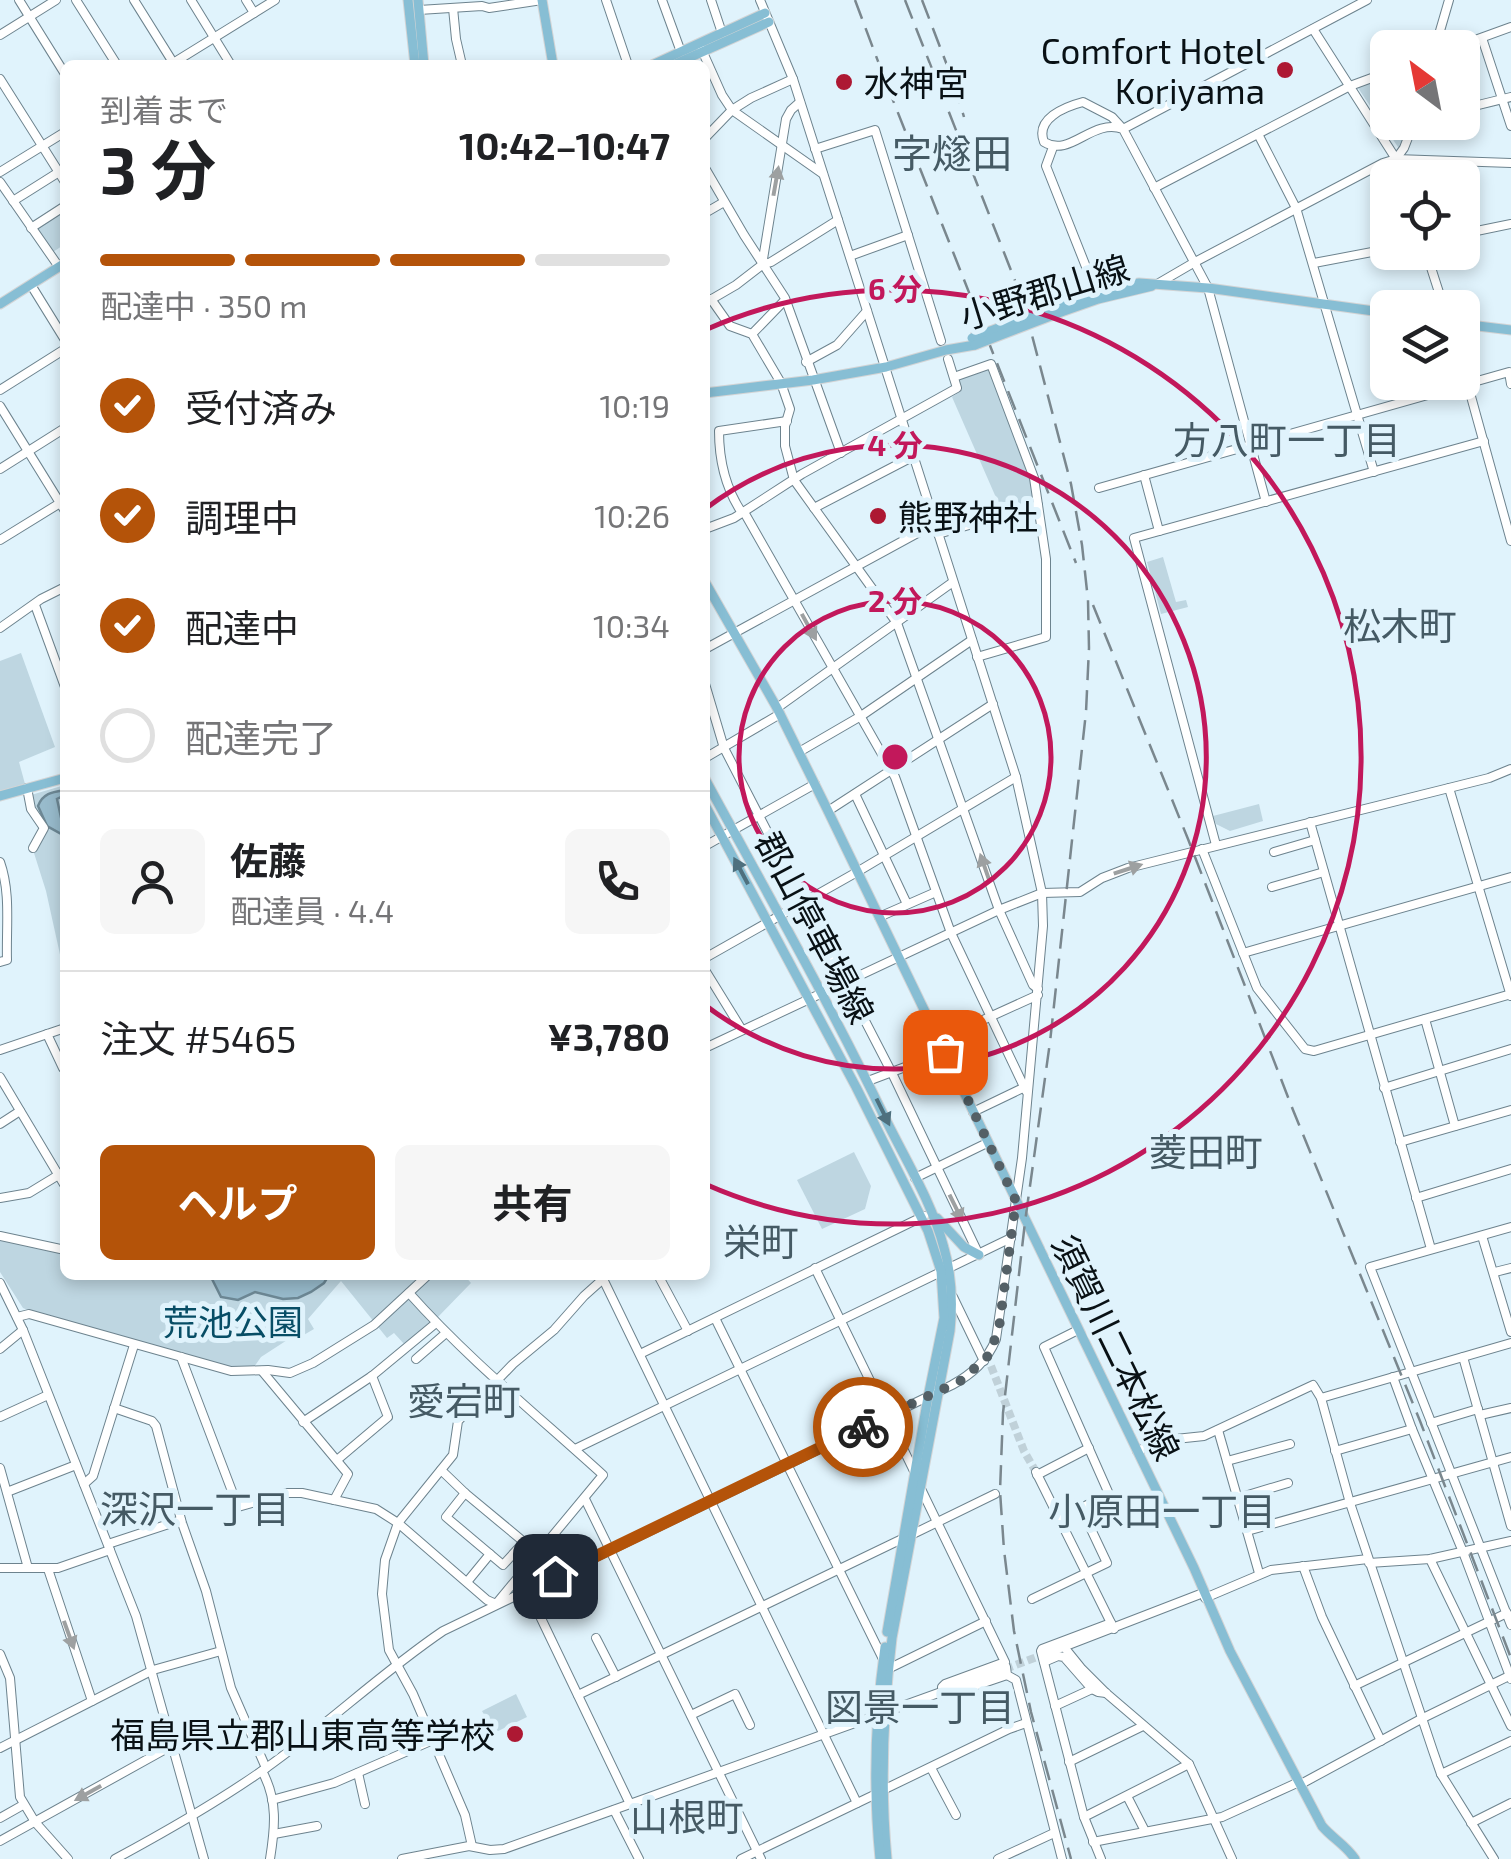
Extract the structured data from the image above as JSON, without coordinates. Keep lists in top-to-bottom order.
{
  "streets": {
    "main road": ["小野郡山線", "郡山停車場線", "須賀川二本松線"]
  },
  "districts": [
    "字燧田",
    "方八町一丁目",
    "松木町",
    "菱田町",
    "栄町",
    "愛宕町",
    "深沢一丁目",
    "小原田一丁目",
    "図景一丁目",
    "山根町"
  ],
  "parks": ["荒池公園"],
  "places": [
    "Comfort Hotel Koriyama",
    "水神宮",
    "熊野神社",
    "福島県立郡山東高等学校"
  ],
  "north": "top left",
  "page": {
    "heading": ["3 分", "到着まで", "10:42–10:47"],
    "panel": [
      "佐藤",
      "配達員 · 4.4",
      "注文 #5465",
      "¥3,780"
    ],
    "bar": "配達中 · 350 m",
    "list": [
      ["受付済み", "10:19"],
      ["調理中", "10:26"],
      ["配達中", "10:34"],
      "配達完了"
    ],
    "buttons": ["ヘルプ", "共有"]
  },
  "rings": ["6 分", "4 分", "2 分"]
}
